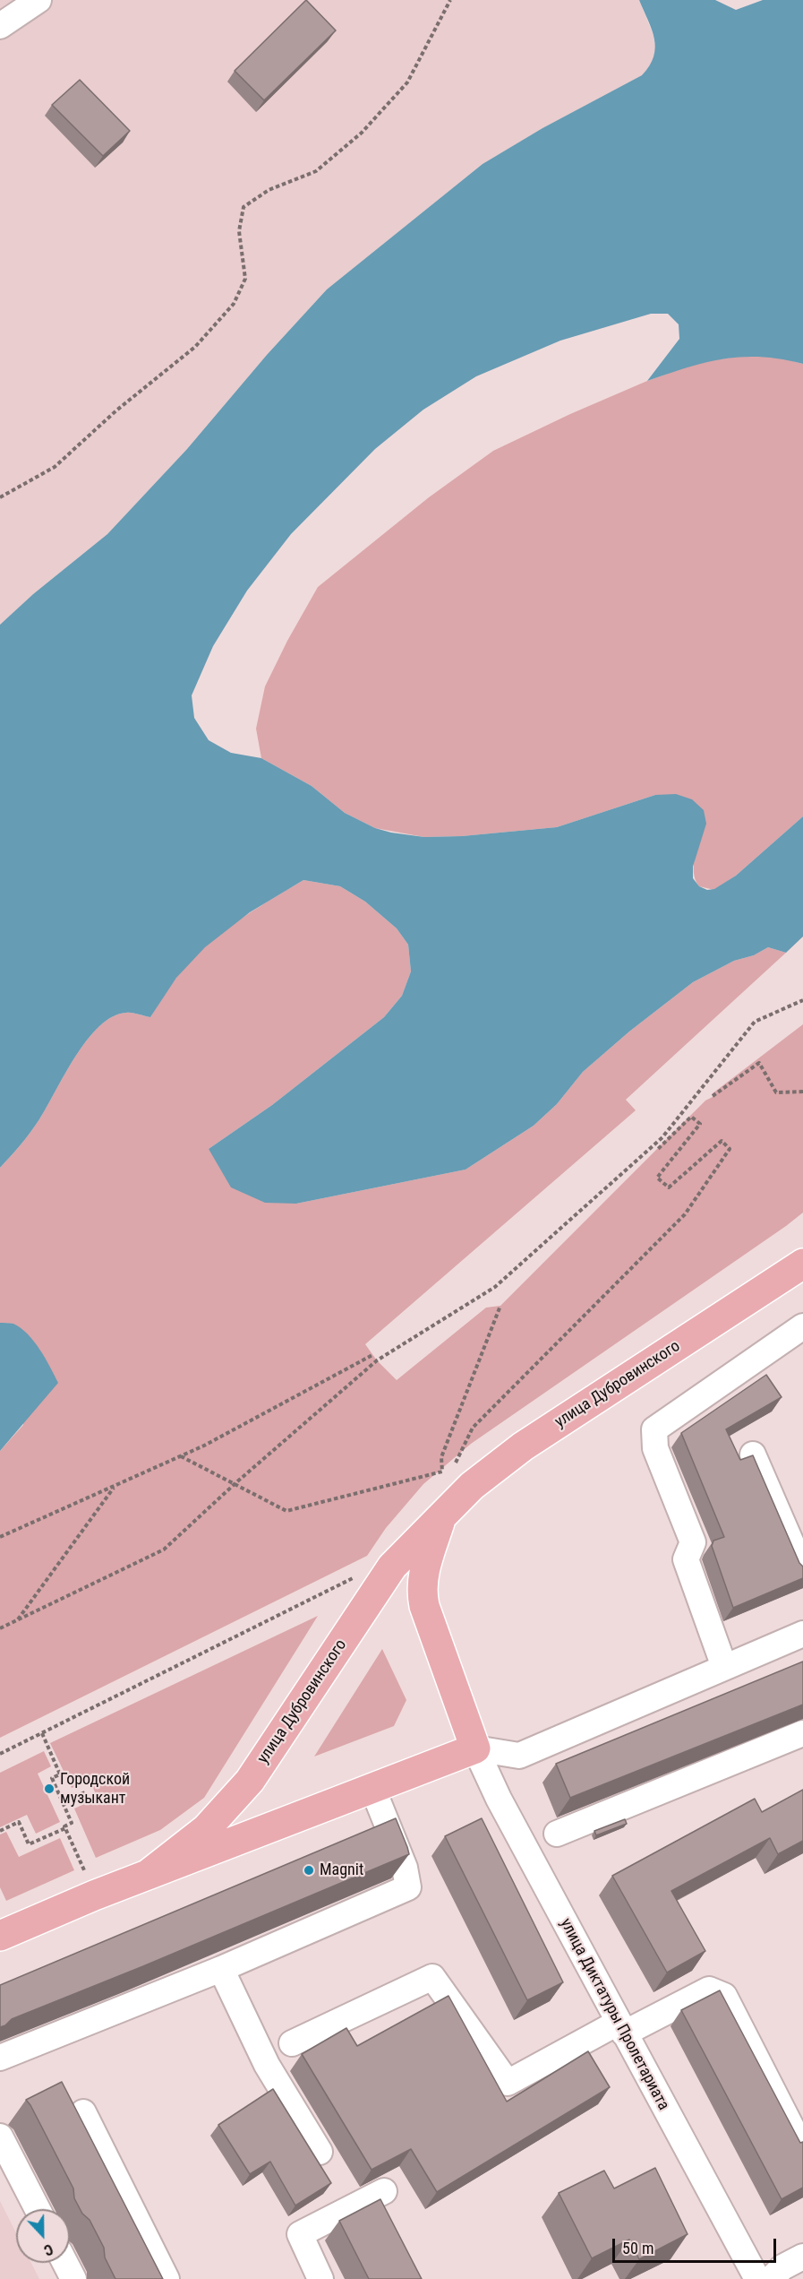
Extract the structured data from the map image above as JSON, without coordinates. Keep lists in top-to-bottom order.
{
  "streets": {
    "main road": ["улица Дубровинского"],
    "street": ["улица Диктатуры Пролетариата"]
  },
  "crossings": [
    ["улица Дубровинского", "улица Диктатуры Пролетариата"]
  ],
  "places": ["Городской музыкант", "Magnit"],
  "scale_bar": "50 m",
  "north": "bottom"
}
